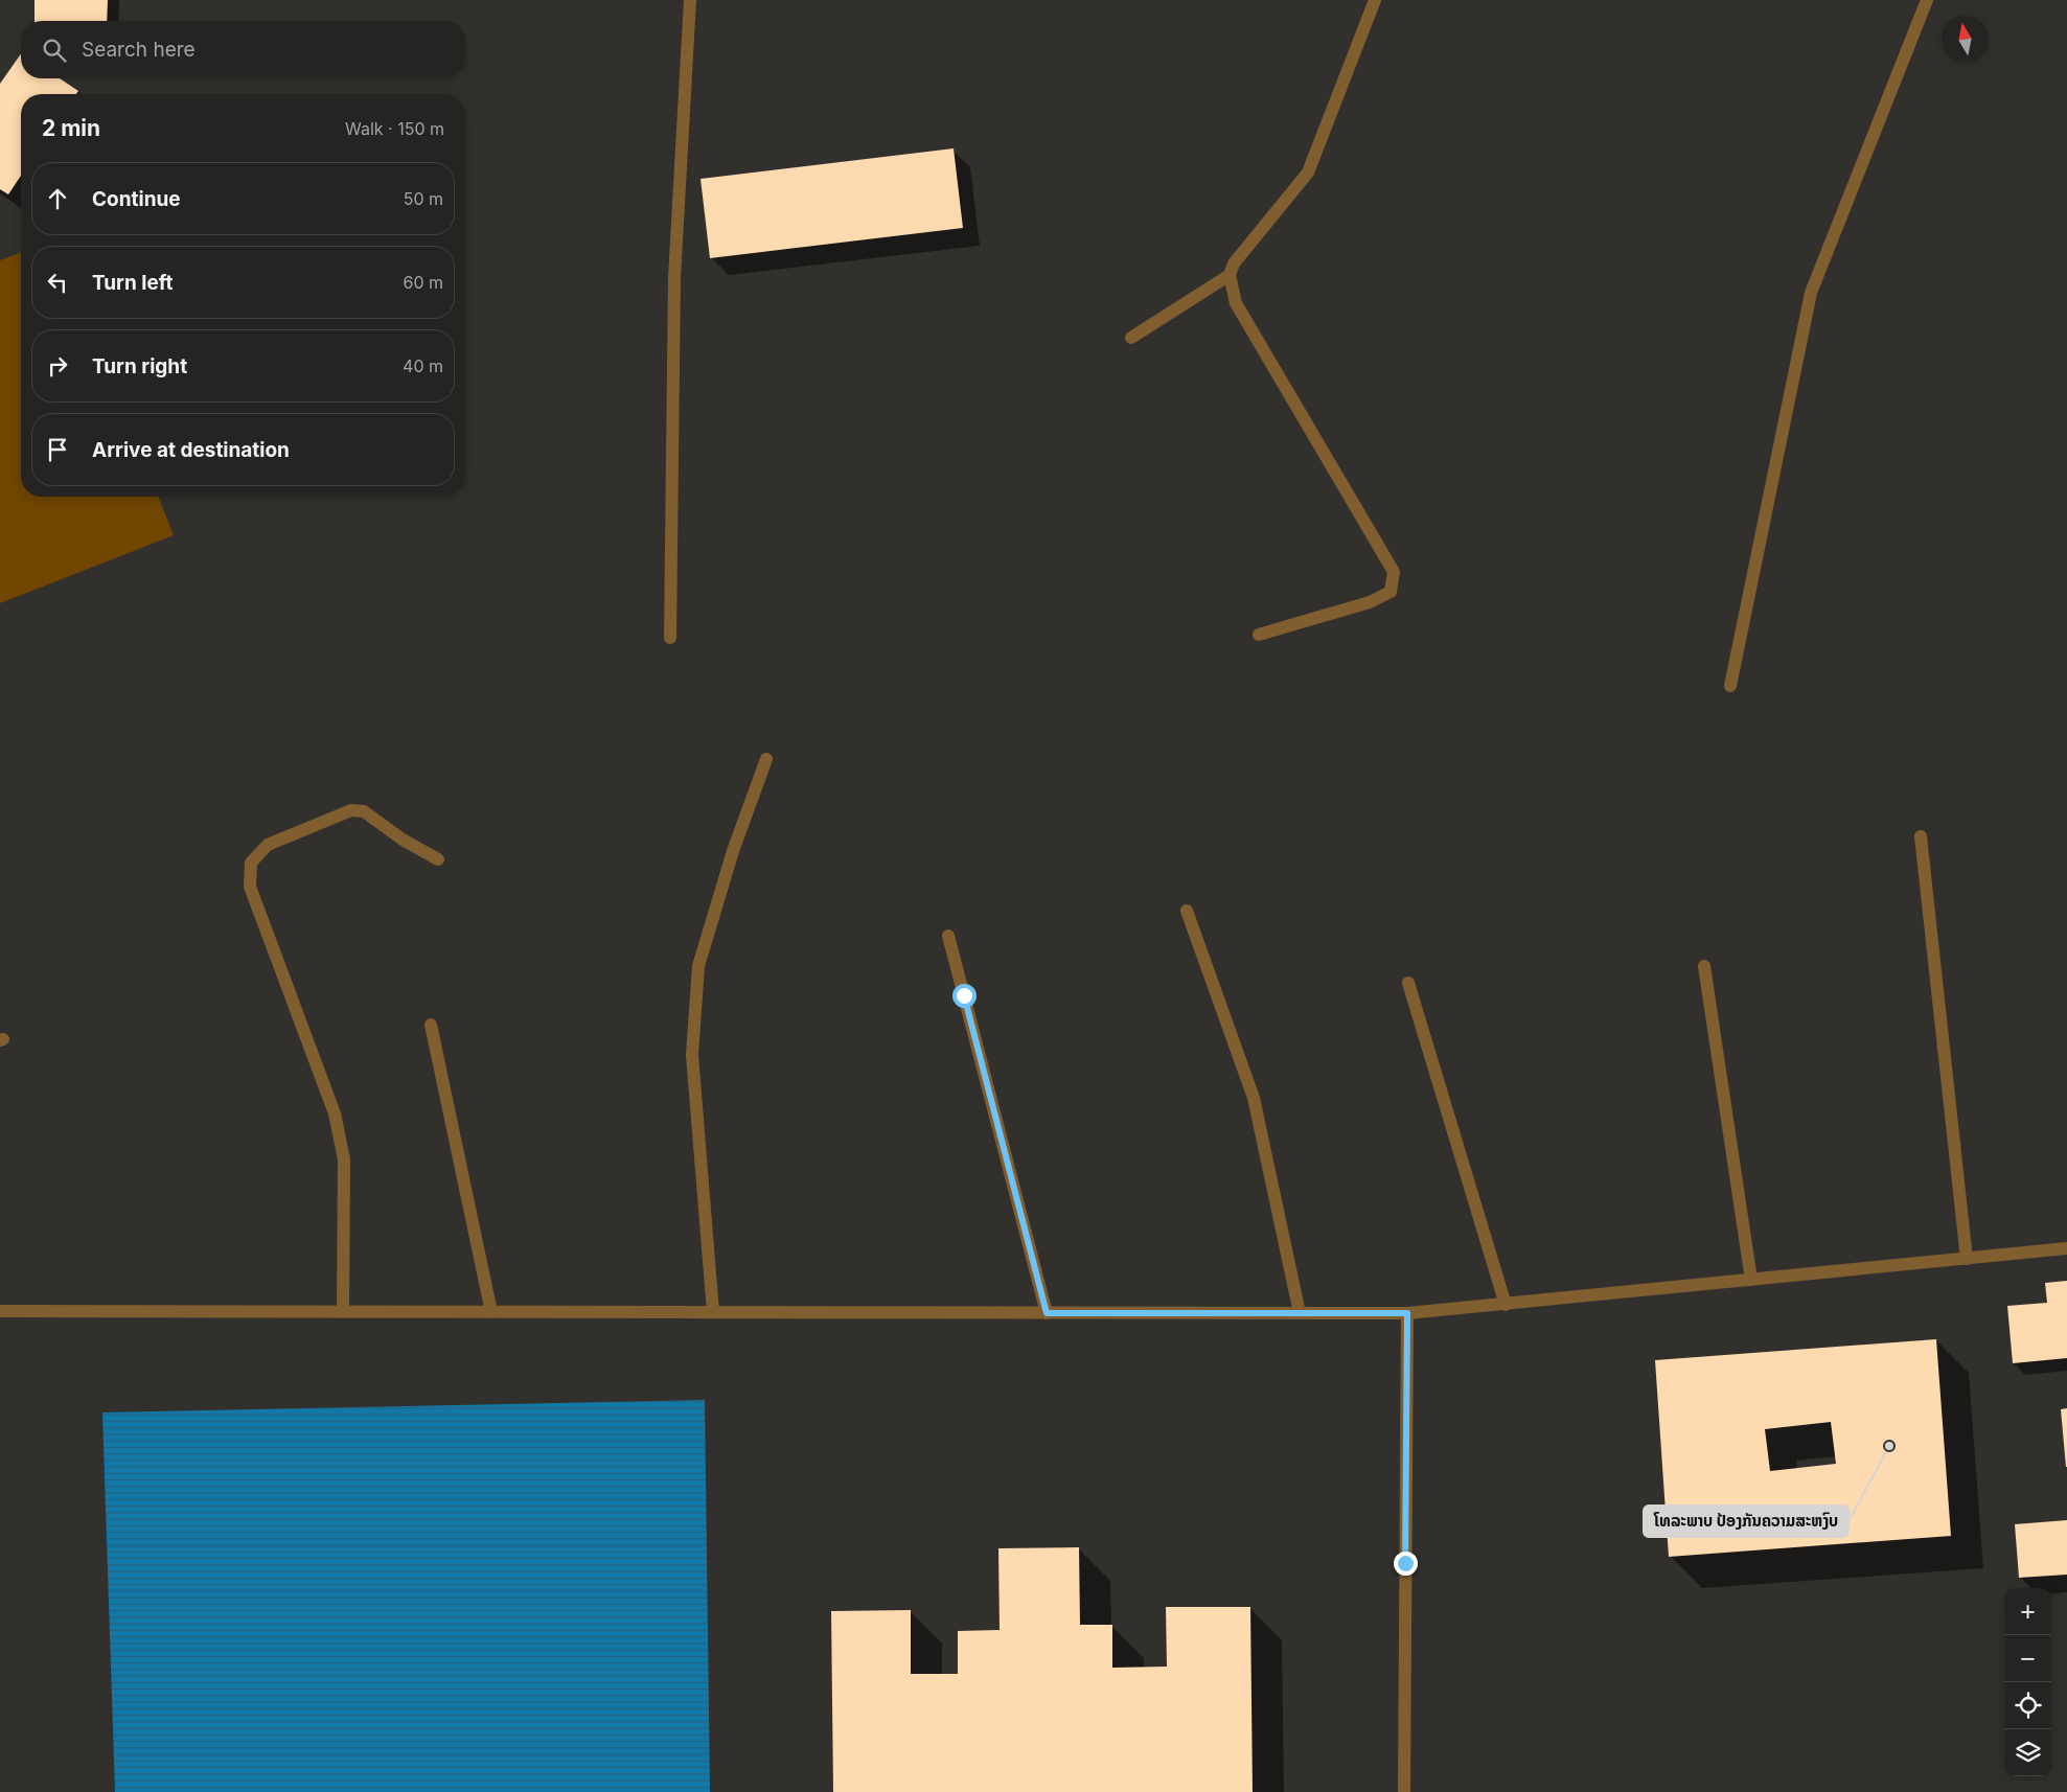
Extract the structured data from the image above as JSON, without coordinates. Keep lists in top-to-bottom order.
{
  "places": ["ໂທລະພາບ ປ້ອງກັນຄວາມສະຫງົບ"],
  "north": "top",
  "page": {
    "search": "Search here",
    "heading": ["2 min", "Walk · 150 m"],
    "list": [
      ["Continue", "50 m"],
      ["Turn left", "60 m"],
      ["Turn right", "40 m"],
      "Arrive at destination"
    ],
    "map_buttons": ["+", "−"]
  }
}
